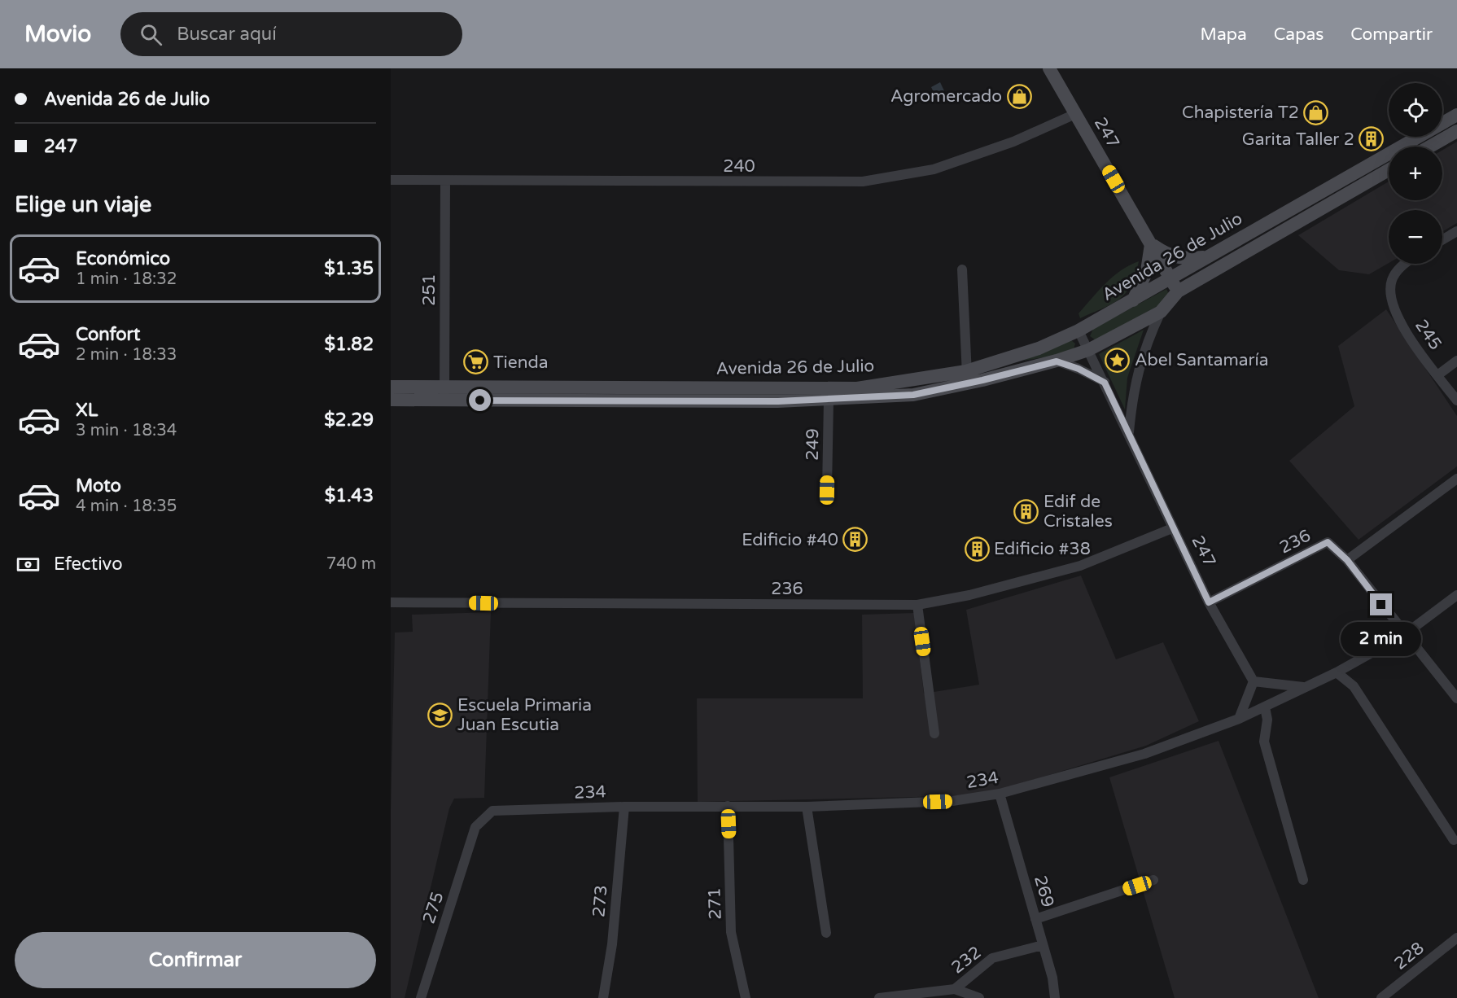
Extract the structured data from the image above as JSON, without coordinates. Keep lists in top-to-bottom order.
{
  "streets": {
    "street": [
      "247",
      "240",
      "Avenida 26 de Julio",
      "251",
      "245",
      "249",
      "236",
      "234",
      "269",
      "273",
      "271",
      "275",
      "228",
      "232"
    ]
  },
  "crossings": [
    ["247", "240"],
    ["247", "Avenida 26 de Julio"],
    ["247", "236"],
    ["240", "251"],
    ["Avenida 26 de Julio", "251"],
    ["Avenida 26 de Julio", "249"],
    ["234", "269"],
    ["234", "273"],
    ["234", "271"],
    ["234", "275"],
    ["269", "232"]
  ],
  "places": {
    "shop": ["Agromercado", "Chapistería T2"],
    "building": [
      "Garita Taller 2",
      "Edif de Cristales",
      "Edificio #40",
      "Edificio #38"
    ],
    "place": ["Abel Santamaría"],
    "supermarket": ["Tienda"],
    "school or university": ["Escuela Primaria Juan Escutia"]
  },
  "page": {
    "header": "Movio",
    "search": "Buscar aquí",
    "nav": ["Mapa", "Capas", "Compartir"],
    "banner": ["Avenida 26 de Julio", "247"],
    "map_buttons": ["+", "−"],
    "heading": "Elige un viaje",
    "list": [
      {
        "name": "Económico",
        "note": "1 min · 18:32",
        "value": "$1.35"
      },
      {
        "name": "Confort",
        "note": "2 min · 18:33",
        "value": "$1.82"
      },
      {
        "name": "XL",
        "note": "3 min · 18:34",
        "value": "$2.29"
      },
      {
        "name": "Moto",
        "note": "4 min · 18:35",
        "value": "$1.43"
      }
    ],
    "pay": ["Efectivo", "740 m"],
    "bubble": "2 min",
    "buttons": "Confirmar"
  }
}
